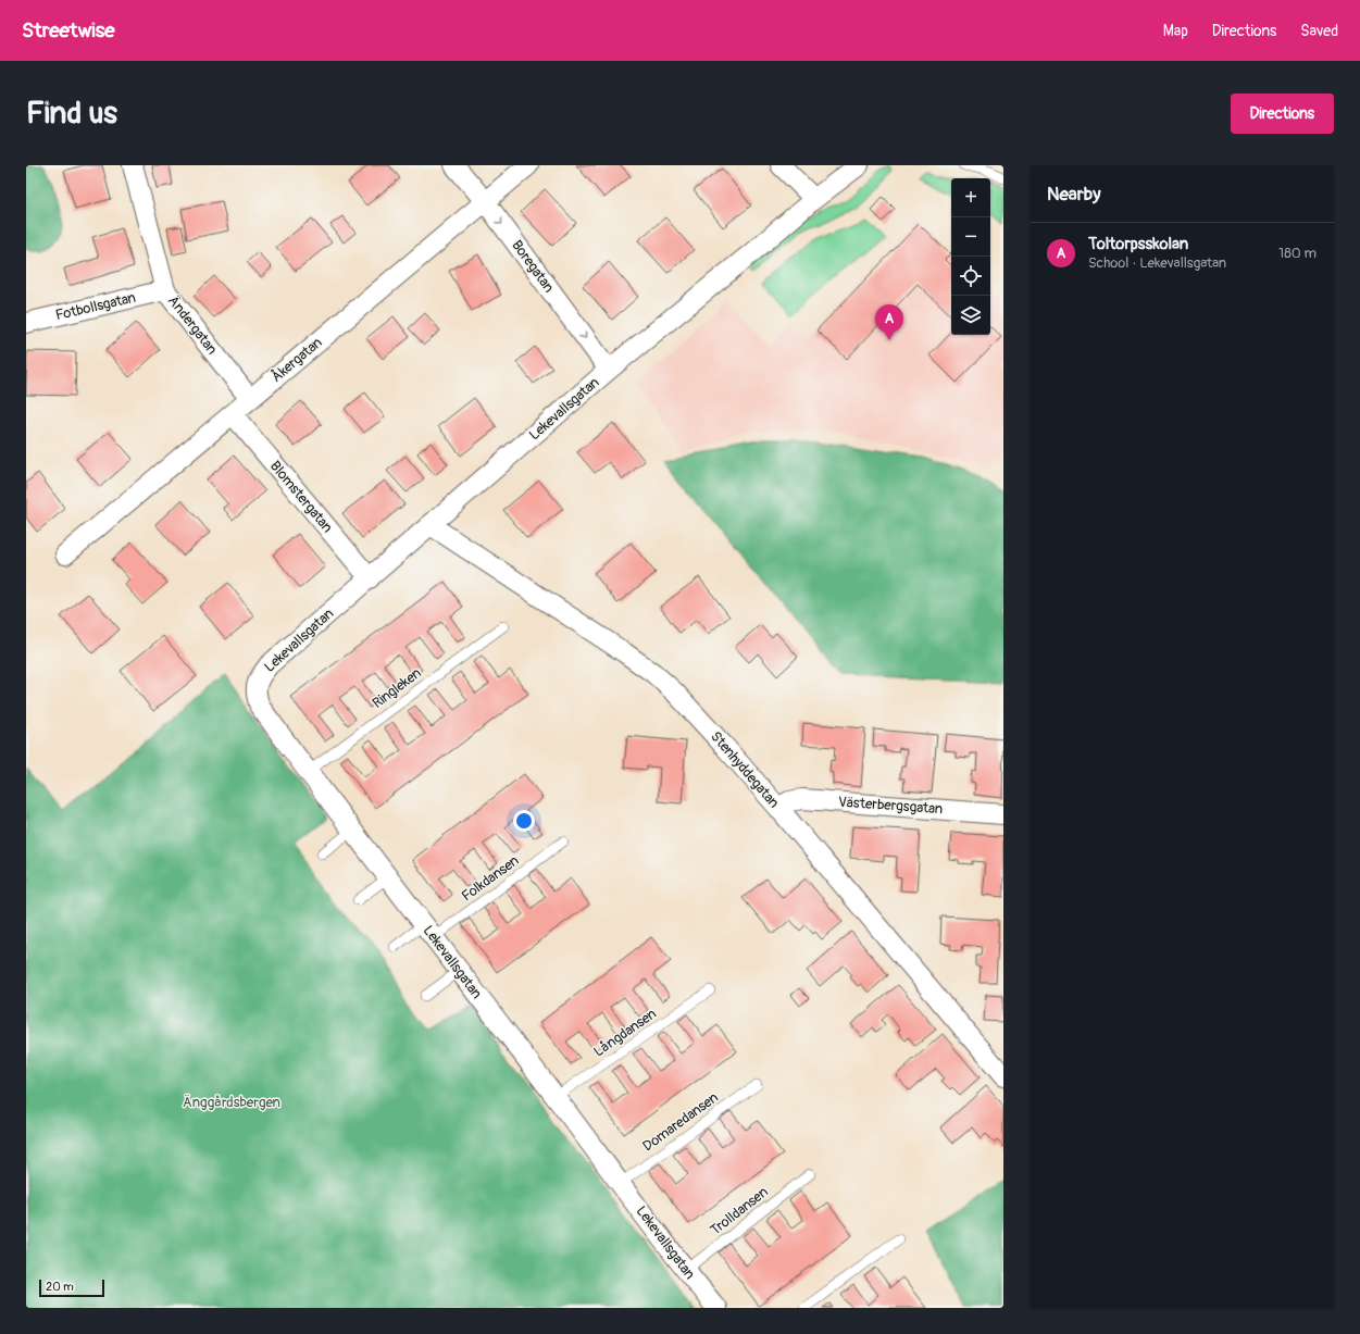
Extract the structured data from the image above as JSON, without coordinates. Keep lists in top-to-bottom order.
{
  "streets": {
    "street": [
      "Boregatan",
      "Fotbollsgatan",
      "Ändergatan",
      "Åkergatan",
      "Lekevallsgatan",
      "Blomstergatan",
      "Stenhyddegatan",
      "Västerbergsgatan"
    ],
    "lane": [
      "Ringleken",
      "Folkdansen",
      "Långdansen",
      "Domaredansen",
      "Trolldansen"
    ]
  },
  "crossings": [
    ["Boregatan", "Åkergatan"],
    ["Boregatan", "Lekevallsgatan"],
    ["Fotbollsgatan", "Ändergatan"],
    ["Ändergatan", "Åkergatan"],
    ["Åkergatan", "Blomstergatan"],
    ["Lekevallsgatan", "Blomstergatan"],
    ["Lekevallsgatan", "Ringleken"],
    ["Lekevallsgatan", "Stenhyddegatan"],
    ["Lekevallsgatan", "Folkdansen"],
    ["Lekevallsgatan", "Långdansen"],
    ["Lekevallsgatan", "Domaredansen"],
    ["Lekevallsgatan", "Trolldansen"],
    ["Stenhyddegatan", "Västerbergsgatan"]
  ],
  "one_way": ["Boregatan"],
  "parks": ["Änggårdsbergen"],
  "scale_bar": "20 m",
  "page": {
    "header": "Streetwise",
    "nav": ["Map", "Directions", "Saved"],
    "buttons": "Directions",
    "title": "Find us",
    "heading": "Nearby",
    "map_buttons": ["+", "−"],
    "list": [
      {
        "mark": "A",
        "name": "Toltorpsskolan",
        "note": "School · Lekevallsgatan",
        "value": "180 m"
      }
    ],
    "pins": "A",
    "scale": "20 m"
  }
}
